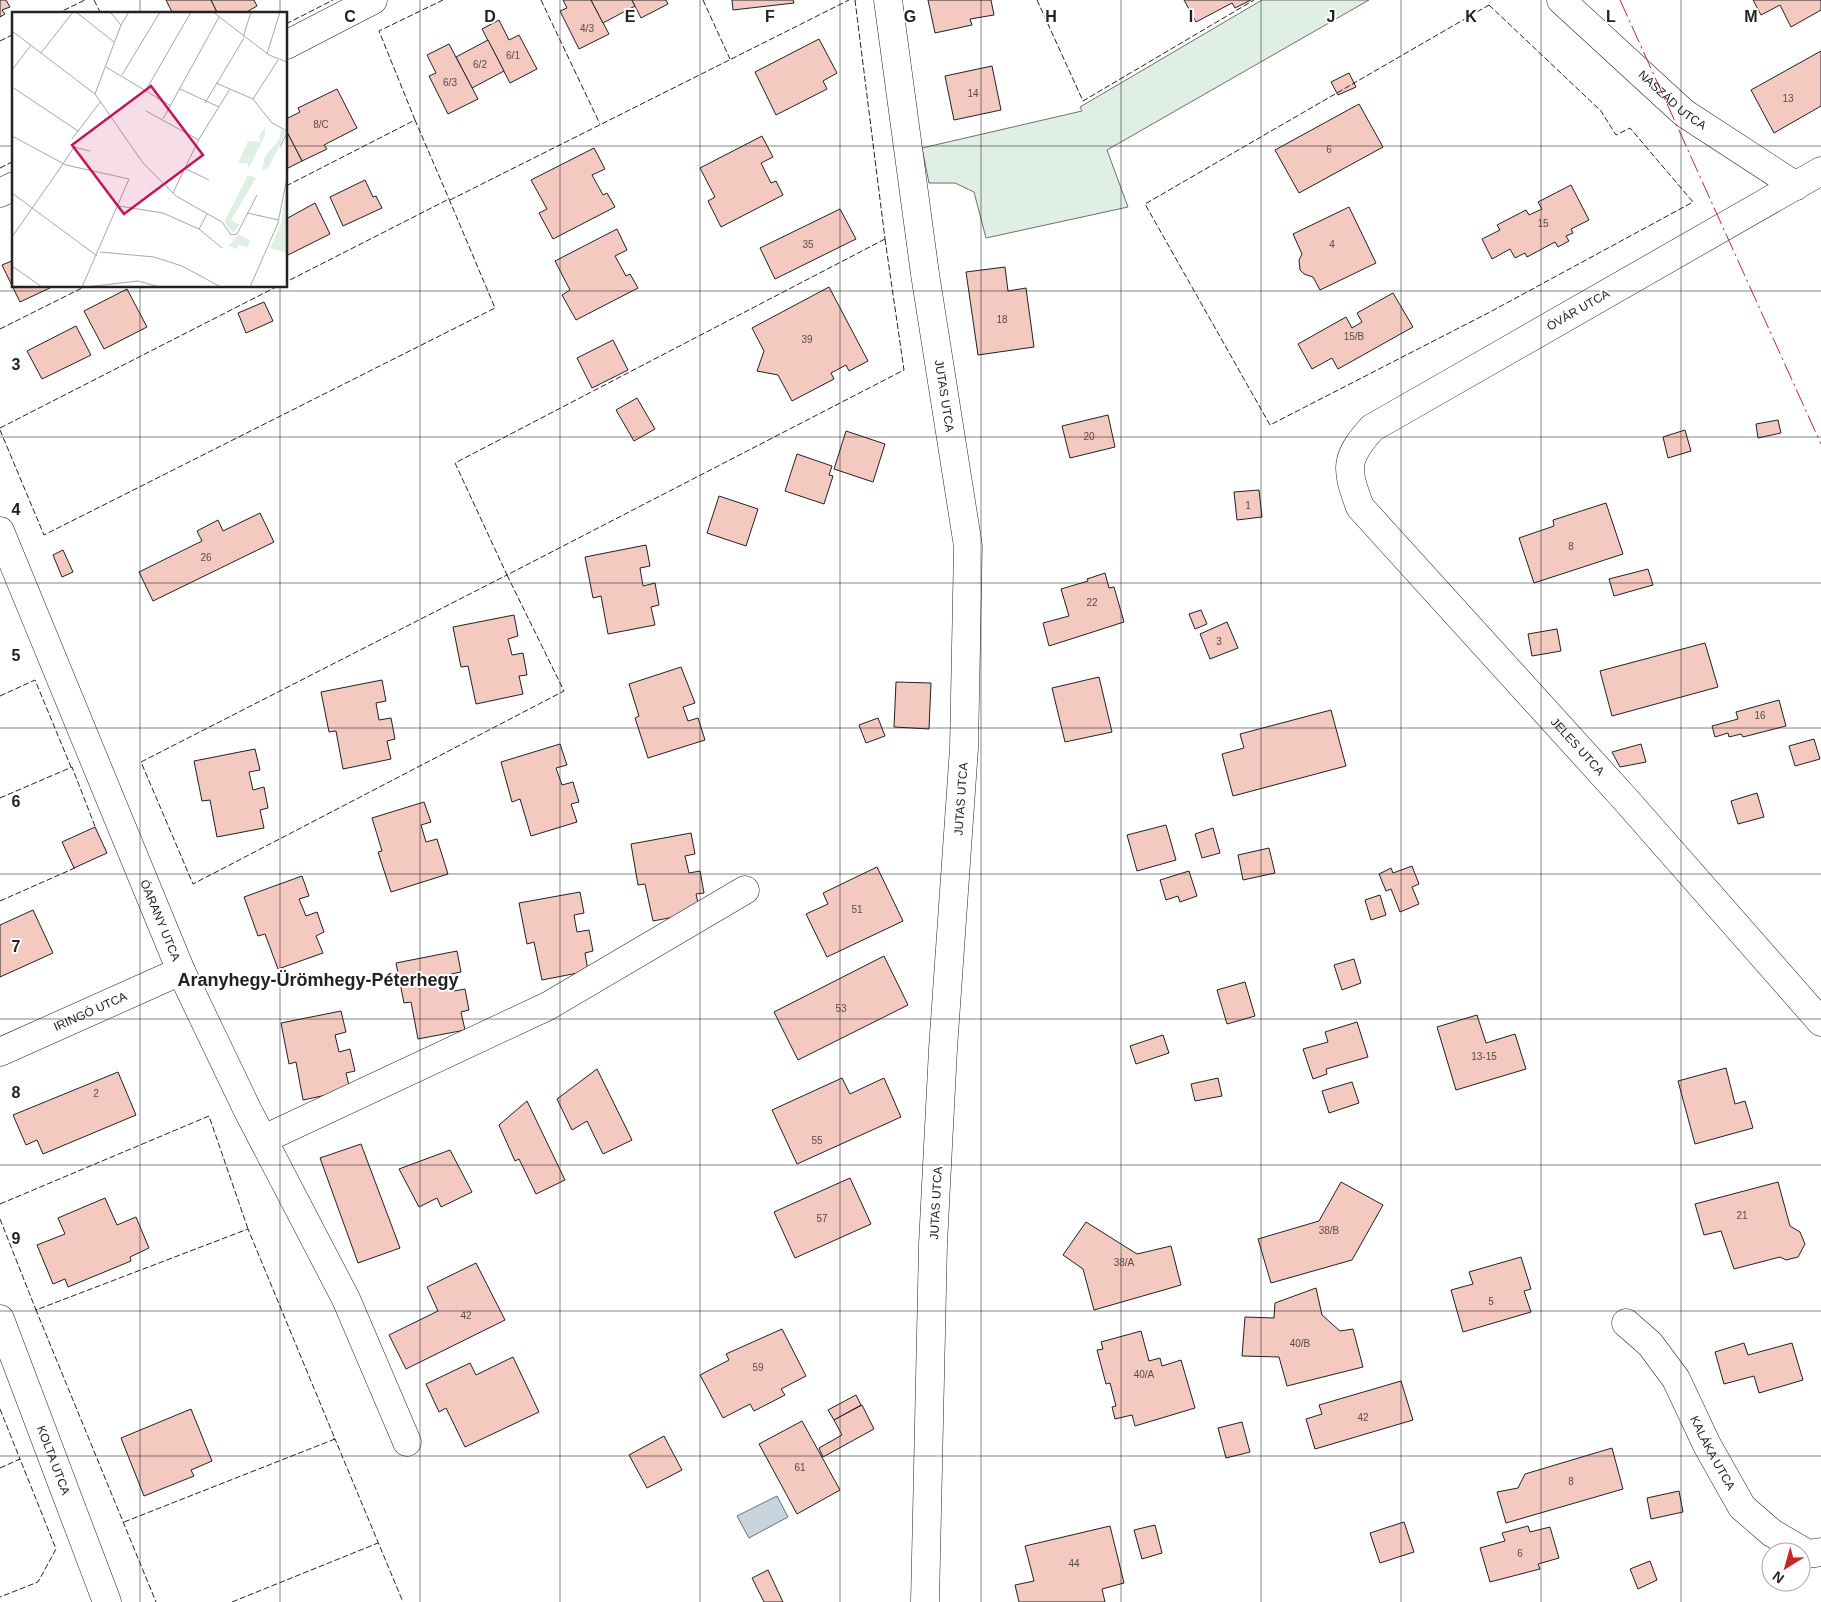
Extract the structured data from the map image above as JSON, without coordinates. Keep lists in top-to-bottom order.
{
  "streets": {
    "street": [
      "NASZÁD UTCA",
      "ÓVÁR UTCA",
      "JUTAS UTCA",
      "JELES UTCA",
      "ÓARANY UTCA",
      "IRINGÓ UTCA",
      "KALÁKA UTCA",
      "KOLTA UTCA"
    ]
  },
  "crossings": [
    ["NASZÁD UTCA", "ÓVÁR UTCA"],
    ["ÓVÁR UTCA", "JELES UTCA"],
    ["ÓARANY UTCA", "IRINGÓ UTCA"]
  ],
  "districts": ["Aranyhegy-Ürömhegy-Péterhegy"],
  "house_numbers": [
    "4/3",
    "6/1",
    "6/2",
    "6/3",
    "14",
    "13",
    "8/C",
    "6",
    "15",
    "35",
    "4",
    "18",
    "15/B",
    "39",
    "20",
    "1",
    "8",
    "26",
    "22",
    "3",
    "16",
    "51",
    "53",
    "13-15",
    "2",
    "55",
    "21",
    "57",
    "38/B",
    "38/A",
    "5",
    "42",
    "40/B",
    "59",
    "40/A",
    "42",
    "61",
    "8",
    "6",
    "44"
  ],
  "north": "bottom left",
  "grid": {
    "columns": [
      "C",
      "D",
      "E",
      "F",
      "G",
      "H",
      "I",
      "J",
      "K",
      "L",
      "M"
    ],
    "rows": [
      "3",
      "4",
      "5",
      "6",
      "7",
      "8",
      "9"
    ]
  }
}
